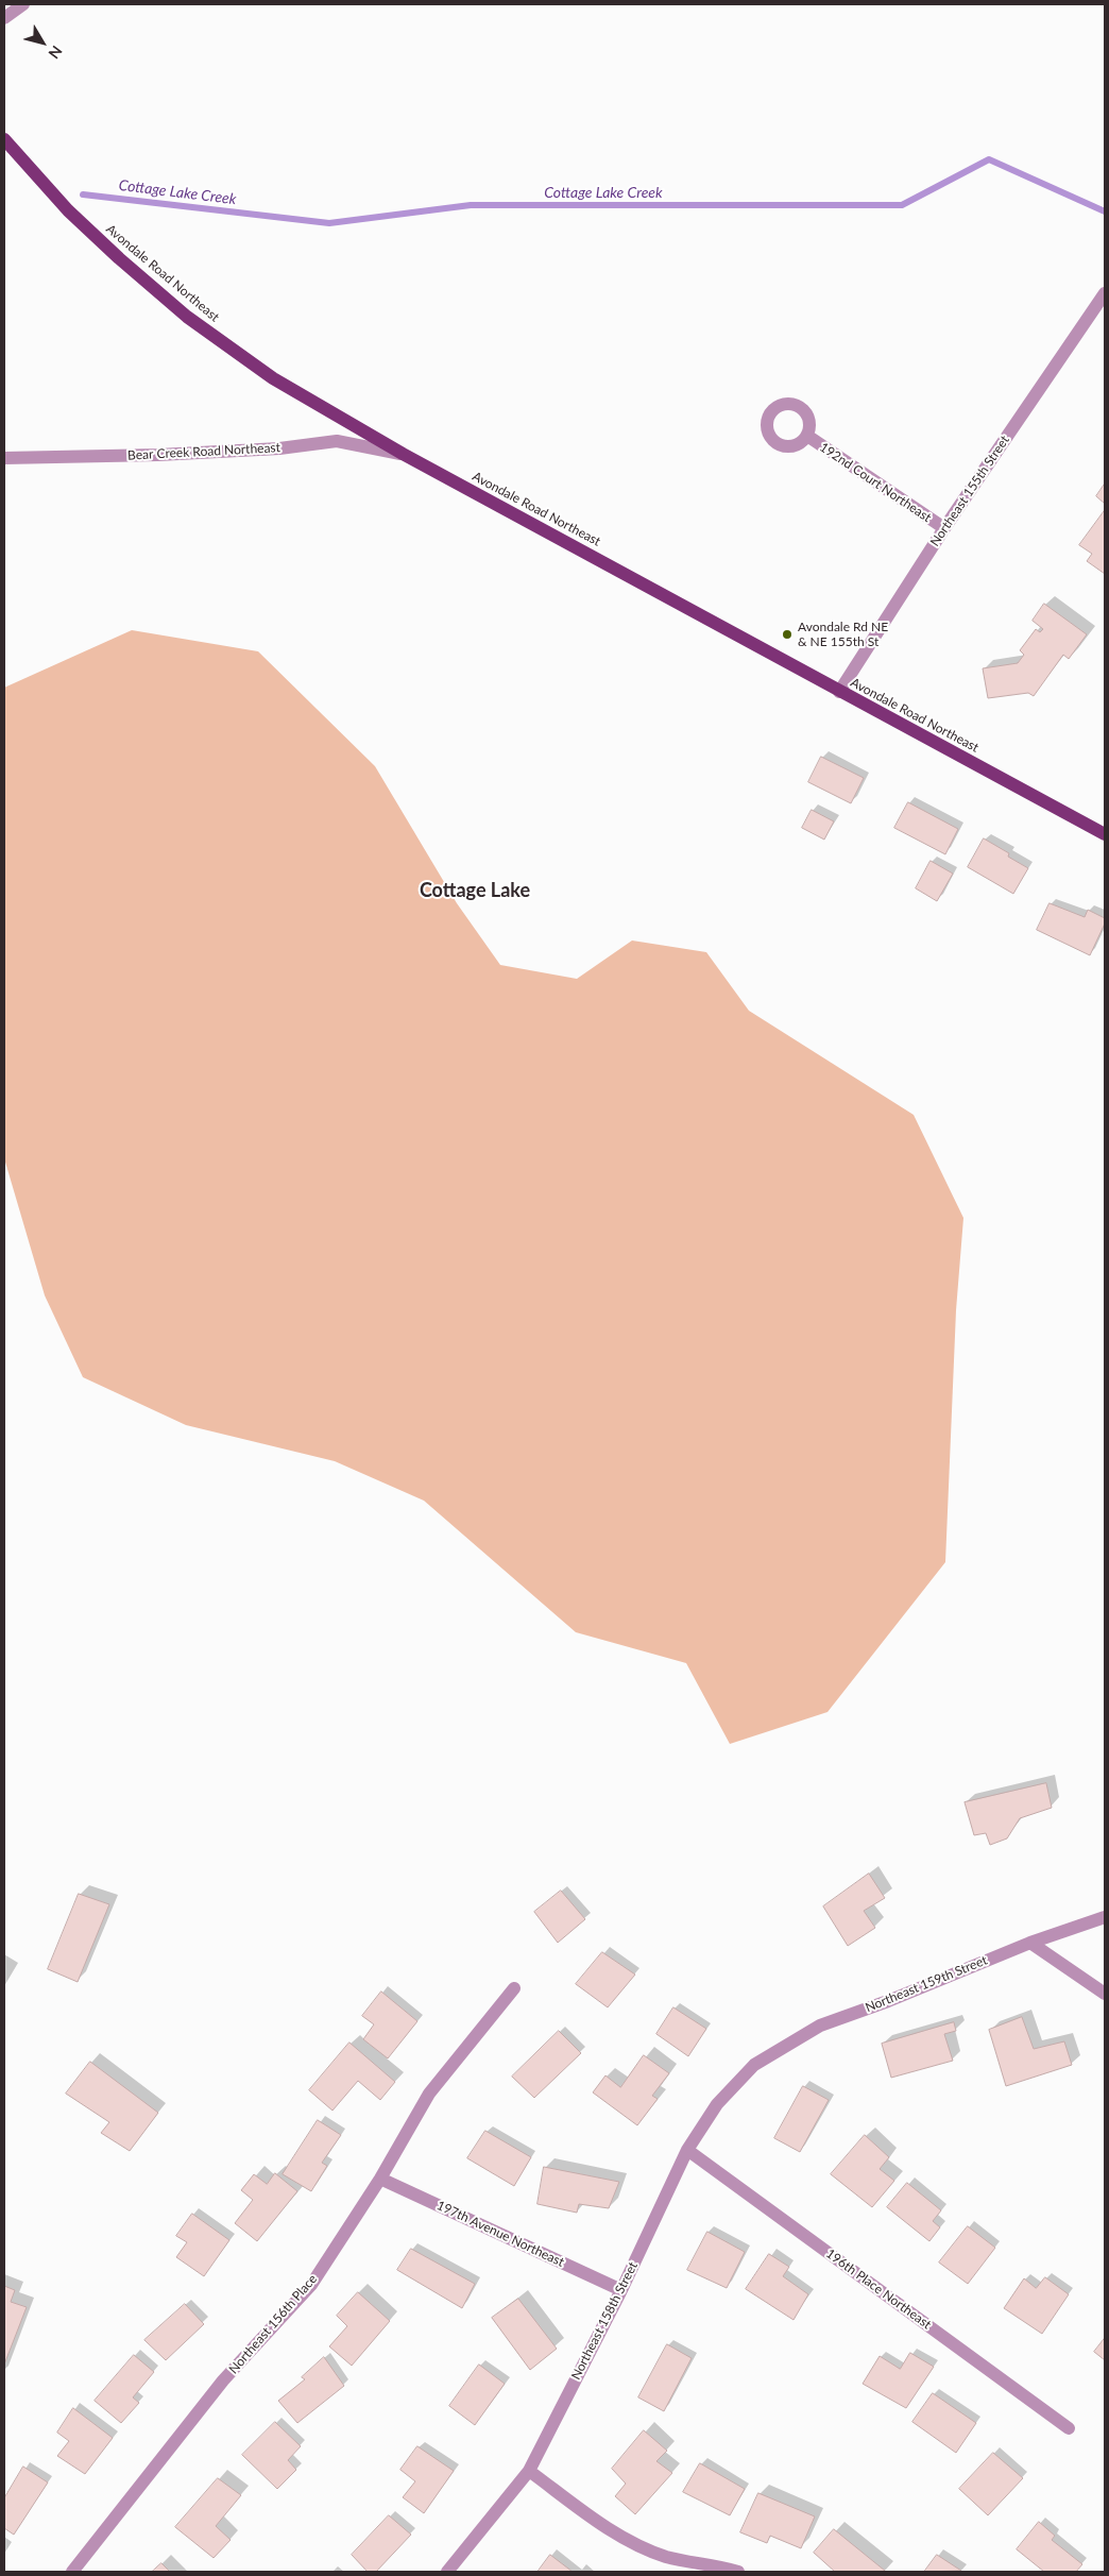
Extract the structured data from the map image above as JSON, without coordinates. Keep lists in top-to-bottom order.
{
  "streets": {
    "main road": ["Avondale Road Northeast"],
    "street": [
      "Bear Creek Road Northeast",
      "192nd Court Northeast",
      "Northeast 155th Street",
      "Northeast 159th Street",
      "197th Avenue Northeast",
      "196th Place Northeast",
      "Northeast 158th Street",
      "Northeast 156th Place"
    ]
  },
  "crossings": [
    ["Avondale Road Northeast", "Bear Creek Road Northeast"],
    ["Avondale Road Northeast", "Northeast 155th Street"],
    ["192nd Court Northeast", "Northeast 155th Street"],
    ["Northeast 159th Street", "Northeast 158th Street"],
    ["197th Avenue Northeast", "Northeast 158th Street"],
    ["197th Avenue Northeast", "Northeast 156th Place"],
    ["196th Place Northeast", "Northeast 158th Street"]
  ],
  "districts": ["Cottage Lake"],
  "water": ["Cottage Lake Creek"],
  "places": ["Avondale Rd NE & NE 155th St"],
  "north": "bottom right"
}
